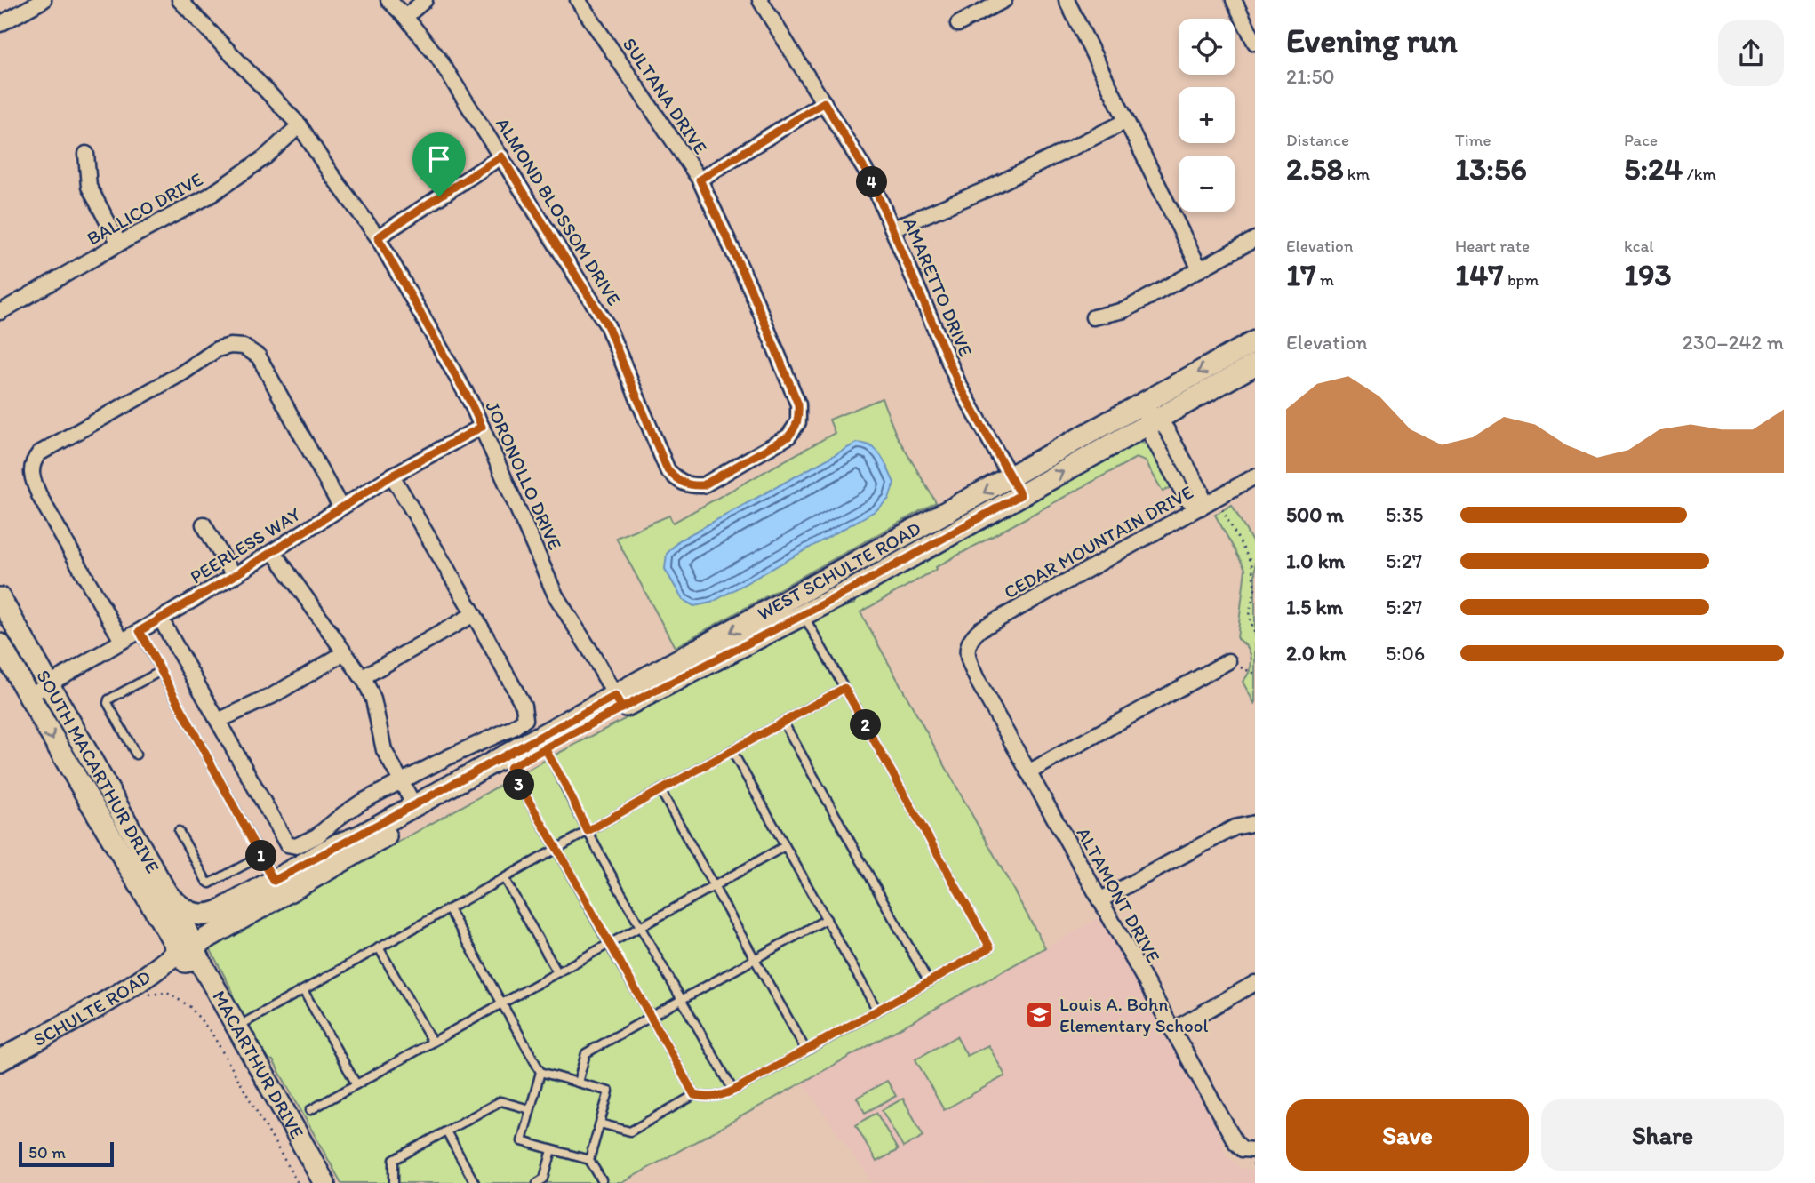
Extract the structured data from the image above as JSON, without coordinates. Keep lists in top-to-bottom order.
{
  "streets": {
    "main road": [
      "WEST SCHULTE ROAD",
      "SOUTH MACARTHUR DRIVE",
      "SCHULTE ROAD",
      "MACARTHUR DRIVE"
    ],
    "street": [
      "SULTANA DRIVE",
      "BALLICO DRIVE",
      "ALMOND BLOSSOM DRIVE",
      "AMARETTO DRIVE",
      "JORONOLLO DRIVE",
      "CEDAR MOUNTAIN DRIVE",
      "PEERLESS WAY",
      "ALTAMONT DRIVE"
    ]
  },
  "crossings": [
    ["SULTANA DRIVE", "ALMOND BLOSSOM DRIVE"],
    ["BALLICO DRIVE", "JORONOLLO DRIVE"],
    ["AMARETTO DRIVE", "WEST SCHULTE ROAD"],
    ["JORONOLLO DRIVE", "PEERLESS WAY"],
    ["JORONOLLO DRIVE", "WEST SCHULTE ROAD"],
    ["CEDAR MOUNTAIN DRIVE", "ALTAMONT DRIVE"],
    ["PEERLESS WAY", "SOUTH MACARTHUR DRIVE"],
    ["WEST SCHULTE ROAD", "SCHULTE ROAD"],
    ["SOUTH MACARTHUR DRIVE", "SCHULTE ROAD"],
    ["SOUTH MACARTHUR DRIVE", "MACARTHUR DRIVE"],
    ["SCHULTE ROAD", "MACARTHUR DRIVE"]
  ],
  "places": {
    "school or university": ["Louis A. Bohn Elementary School"]
  },
  "scale_bar": "50 m",
  "page": {
    "heading": ["Evening run", "21:50"],
    "map_buttons": ["+", "−"],
    "stats": [
      ["Distance", "2.58 km"],
      ["Time", "13:56"],
      ["Pace", "5:24 /km"],
      ["Elevation", "17 m"],
      ["Heart rate", "147 bpm"],
      ["kcal", "193"]
    ],
    "pins": [
      "4",
      "2",
      "3",
      "1"
    ],
    "chart": ["Elevation", "230–242 m"],
    "list": [
      {
        "name": "500 m",
        "note": "5:35"
      },
      {
        "name": "1.0 km",
        "note": "5:27"
      },
      {
        "name": "1.5 km",
        "note": "5:27"
      },
      {
        "name": "2.0 km",
        "note": "5:06"
      }
    ],
    "buttons": ["Save", "Share"],
    "scale": "50 m"
  }
}
